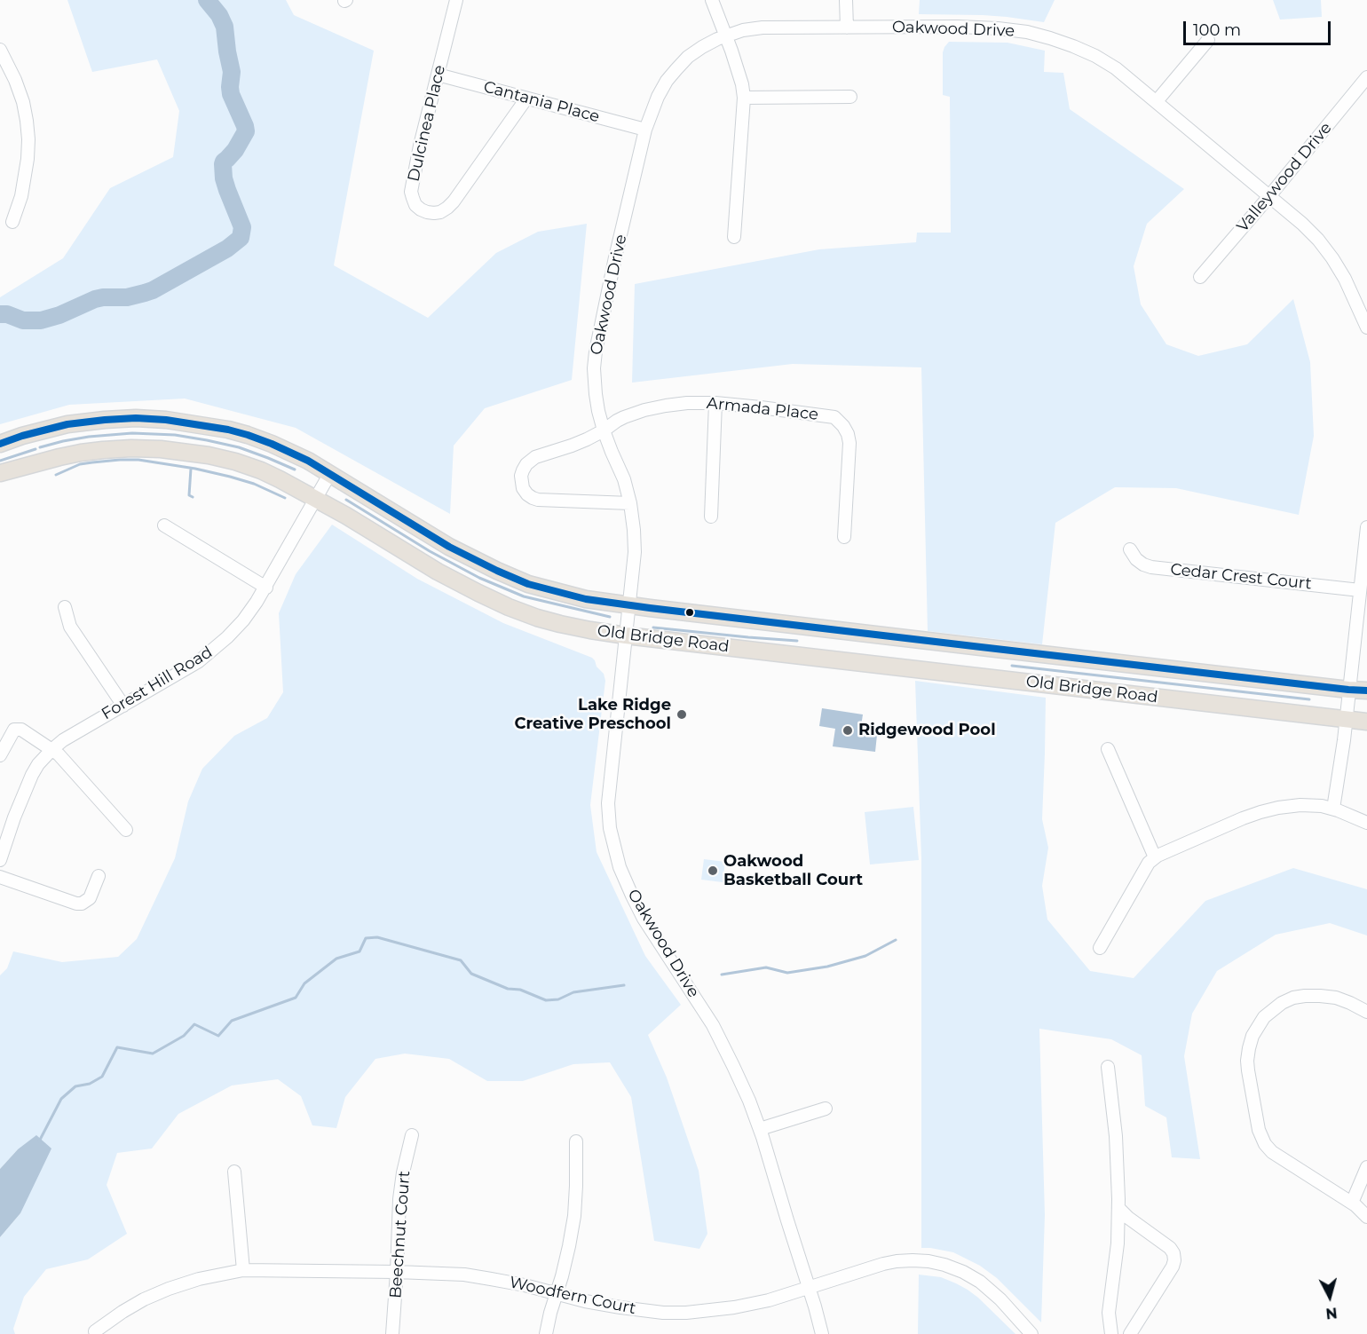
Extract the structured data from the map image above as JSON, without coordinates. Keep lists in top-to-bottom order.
{
  "streets": {
    "main road": ["Old Bridge Road"],
    "street": [
      "Oakwood Drive",
      "Cantania Place",
      "Dulcinea Place",
      "Valleywood Drive",
      "Armada Place",
      "Cedar Crest Court",
      "Forest Hill Road",
      "Beechnut Court",
      "Woodfern Court"
    ]
  },
  "crossings": [
    ["Oakwood Drive", "Cantania Place"],
    ["Oakwood Drive", "Valleywood Drive"],
    ["Oakwood Drive", "Armada Place"],
    ["Oakwood Drive", "Old Bridge Road"],
    ["Oakwood Drive", "Woodfern Court"],
    ["Cantania Place", "Dulcinea Place"],
    ["Old Bridge Road", "Forest Hill Road"],
    ["Beechnut Court", "Woodfern Court"]
  ],
  "places": ["Lake Ridge Creative Preschool", "Ridgewood Pool", "Oakwood Basketball Court"],
  "scale_bar": "100 m",
  "north": "bottom"
}
